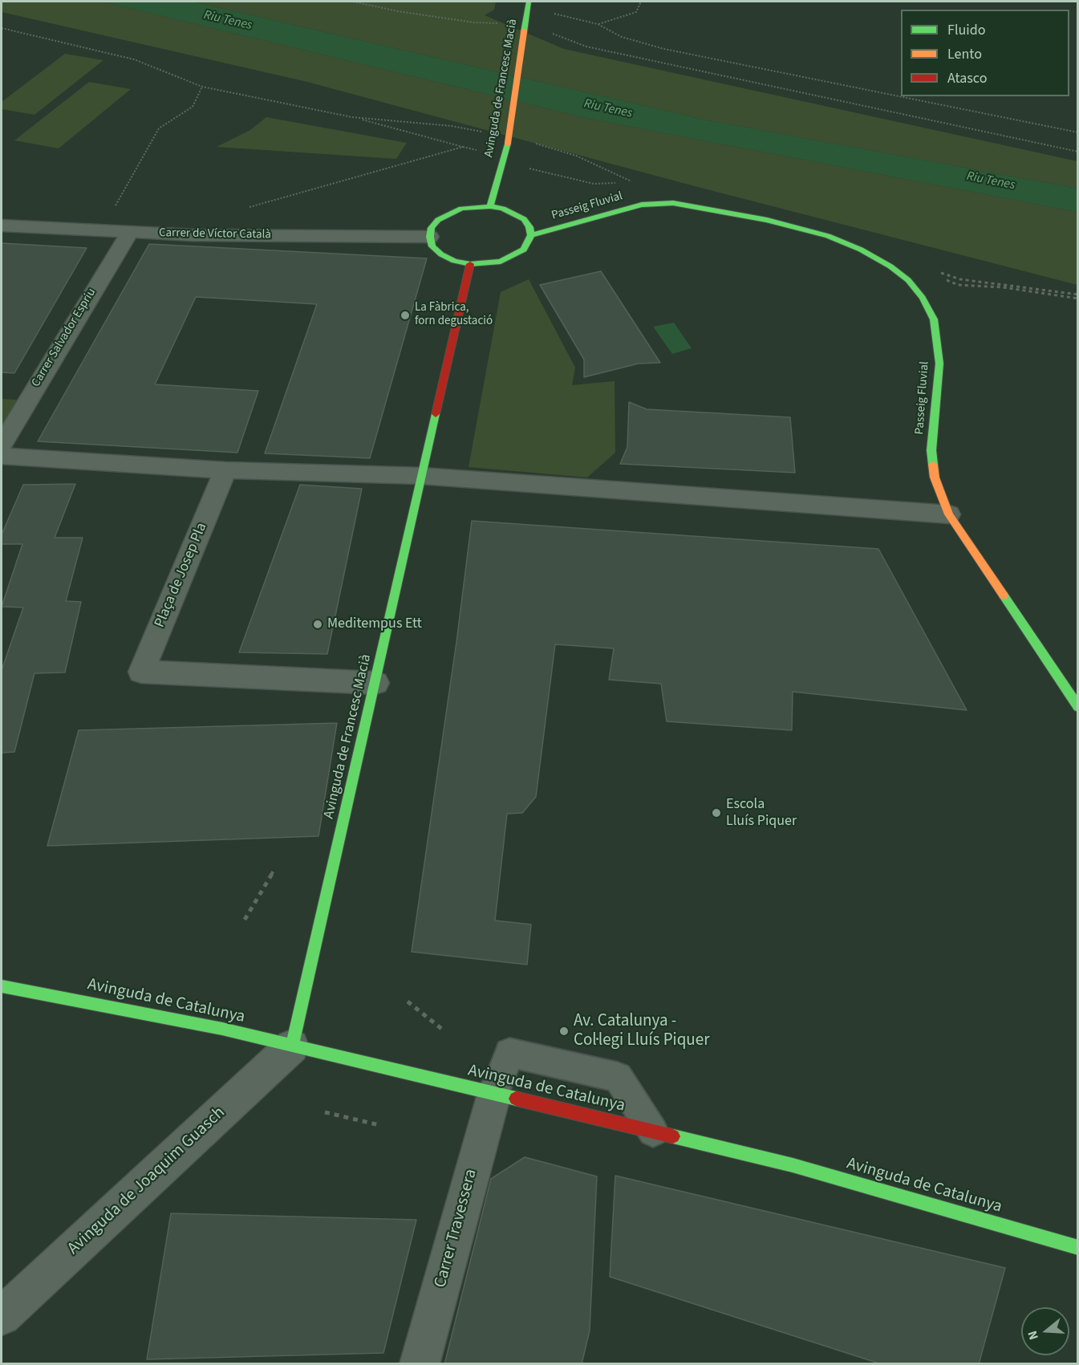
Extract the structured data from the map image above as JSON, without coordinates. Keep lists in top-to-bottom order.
{
  "streets": {
    "street": [
      "Avinguda de Francesc Macià",
      "Passeig Fluvial",
      "Carrer de Víctor Català",
      "Carrer Salvador Espriu",
      "Plaça de Josep Pla",
      "Avinguda de Catalunya",
      "Avinguda de Joaquim Guasch",
      "Carrer Travessera"
    ]
  },
  "crossings": [
    ["Avinguda de Francesc Macià", "Passeig Fluvial"],
    ["Avinguda de Francesc Macià", "Carrer de Víctor Català"],
    ["Avinguda de Francesc Macià", "Plaça de Josep Pla"],
    ["Avinguda de Francesc Macià", "Avinguda de Catalunya"],
    ["Avinguda de Francesc Macià", "Avinguda de Joaquim Guasch"],
    ["Passeig Fluvial", "Carrer de Víctor Català"],
    ["Carrer de Víctor Català", "Carrer Salvador Espriu"],
    ["Avinguda de Catalunya", "Avinguda de Joaquim Guasch"],
    ["Avinguda de Catalunya", "Carrer Travessera"]
  ],
  "water": ["Riu Tenes"],
  "places": [
    "La Fàbrica, forn degustació",
    "Meditempus Ett",
    "Escola Lluís Piquer",
    "Av. Catalunya - Col·legi Lluís Piquer"
  ],
  "legend": ["Fluido", "Lento", "Atasco"],
  "north": "left"
}
